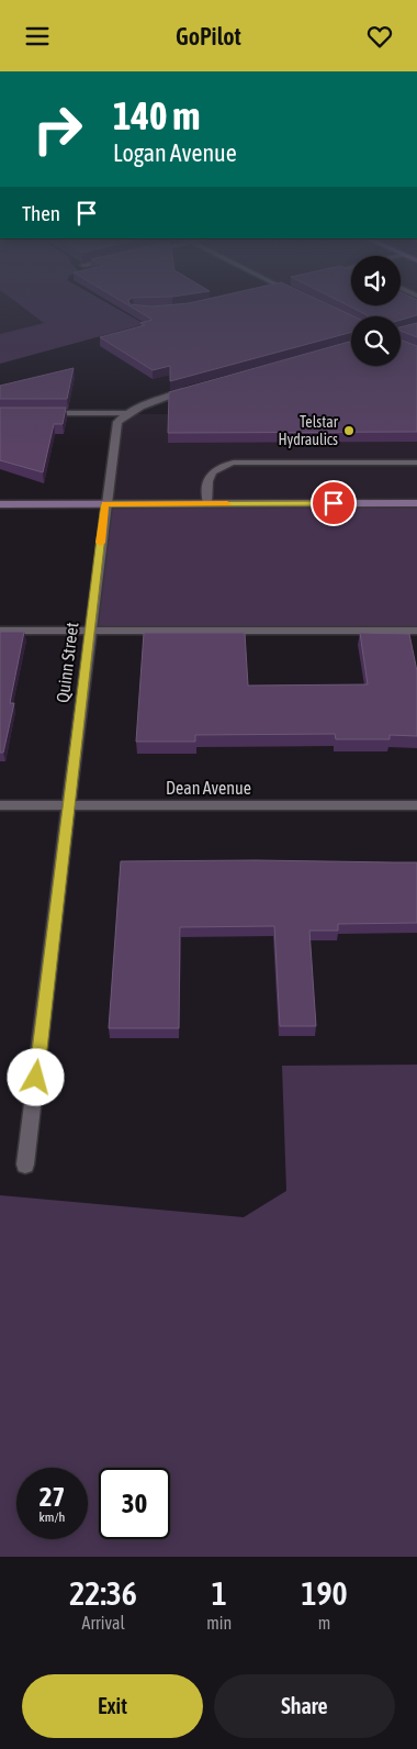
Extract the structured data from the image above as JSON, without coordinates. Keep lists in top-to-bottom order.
{
  "streets": {
    "street": ["Quinn Street", "Dean Avenue"]
  },
  "crossings": [
    ["Quinn Street", "Dean Avenue"]
  ],
  "places": ["Telstar Hydraulics"],
  "page": {
    "header": "GoPilot",
    "turn": ["140 m", "Logan Avenue"],
    "then": "Then",
    "speed": "27 km/h",
    "limit": "30",
    "eta": [
      "22:36",
      "Arrival",
      "1",
      "min",
      "190",
      "m"
    ],
    "buttons": ["Exit", "Share"]
  }
}
